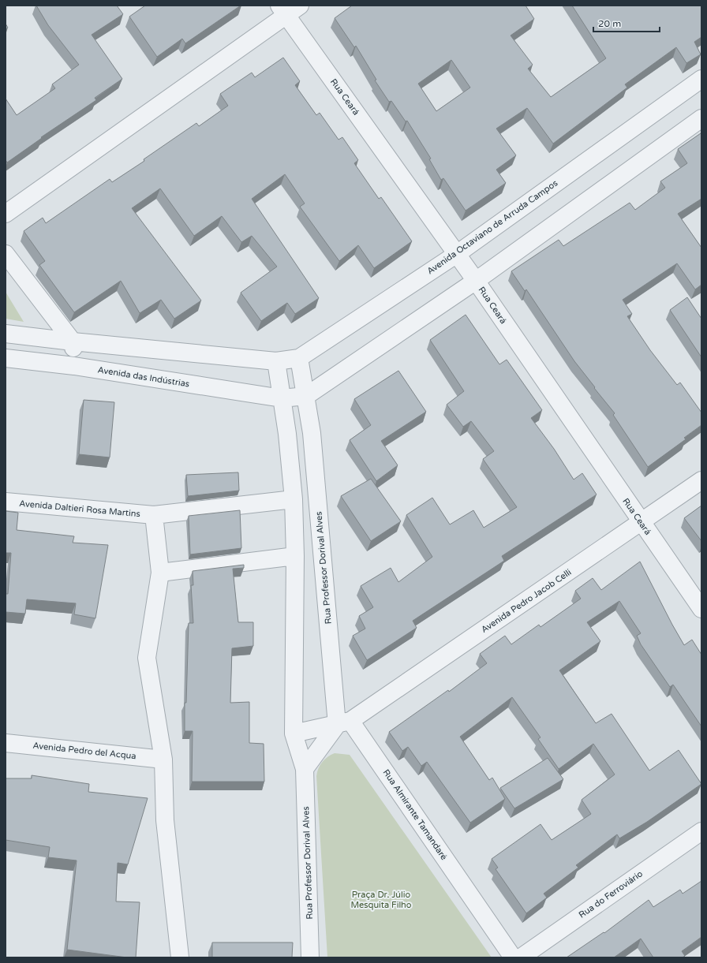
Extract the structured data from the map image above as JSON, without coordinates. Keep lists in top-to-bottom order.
{
  "streets": {
    "street": [
      "Rua Ceará",
      "Avenida Octaviano de Arruda Campos",
      "Avenida das Indústrias",
      "Avenida Daltieri Rosa Martins",
      "Rua Professor Dorival Alves",
      "Avenida Pedro Jacob Celli",
      "Avenida Pedro del Acqua",
      "Rua Almirante Tamandaré",
      "Rua do Ferroviário"
    ]
  },
  "crossings": [
    ["Rua Ceará", "Avenida Octaviano de Arruda Campos"],
    ["Rua Ceará", "Avenida Pedro Jacob Celli"],
    ["Avenida Octaviano de Arruda Campos", "Rua Professor Dorival Alves"],
    ["Avenida das Indústrias", "Rua Professor Dorival Alves"],
    ["Avenida Daltieri Rosa Martins", "Rua Professor Dorival Alves"],
    ["Rua Professor Dorival Alves", "Avenida Pedro Jacob Celli"],
    ["Rua Professor Dorival Alves", "Rua Almirante Tamandaré"],
    ["Avenida Pedro Jacob Celli", "Rua Almirante Tamandaré"]
  ],
  "parks": ["Praça Dr. Júlio Mesquita Filho"],
  "scale_bar": "20 m"
}
